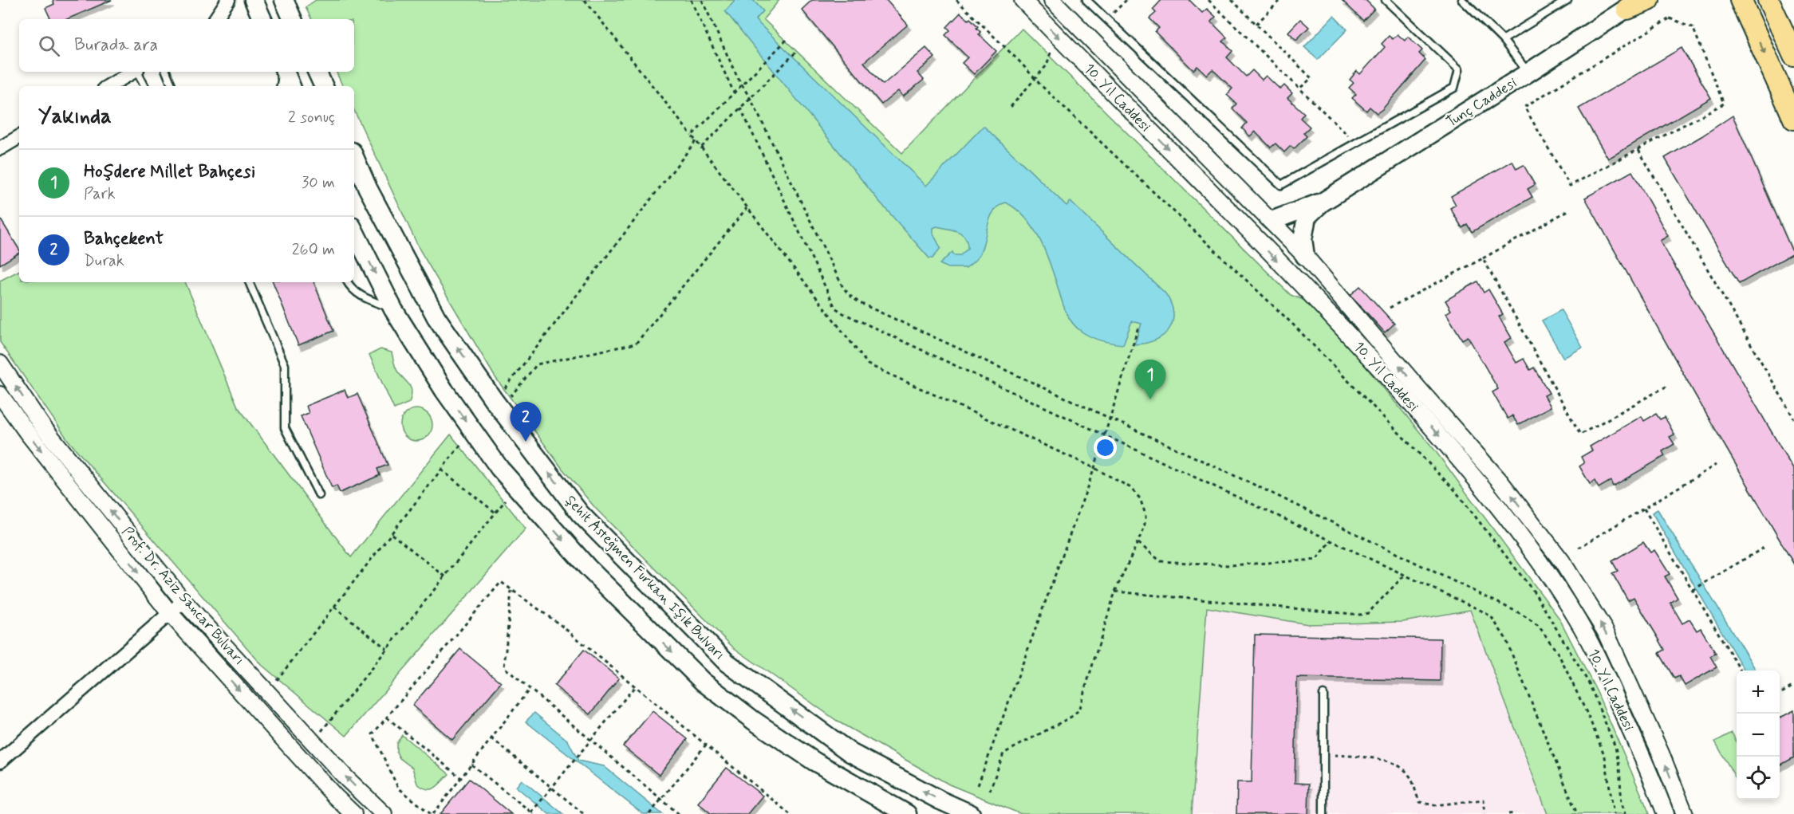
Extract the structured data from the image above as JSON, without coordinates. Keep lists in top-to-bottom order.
{
  "streets": {
    "main road": ["Tunç Caddesi", "Şehit Asteğmen Furkan Işık Bulvarı"],
    "street": ["10. Yıl Caddesi", "Prof. Dr. Aziz Sancar Bulvarı"]
  },
  "crossings": [
    ["10. Yıl Caddesi", "Tunç Caddesi"]
  ],
  "page": {
    "search": "Burada ara",
    "heading": ["Yakında", "2 sonuç"],
    "list": [
      {
        "mark": "1",
        "name": "Hoşdere Millet Bahçesi",
        "note": "Park",
        "value": "30 m"
      },
      {
        "mark": "2",
        "name": "Bahçekent",
        "note": "Durak",
        "value": "260 m"
      }
    ],
    "pins": ["1", "2"],
    "map_buttons": ["+", "−"]
  }
}
